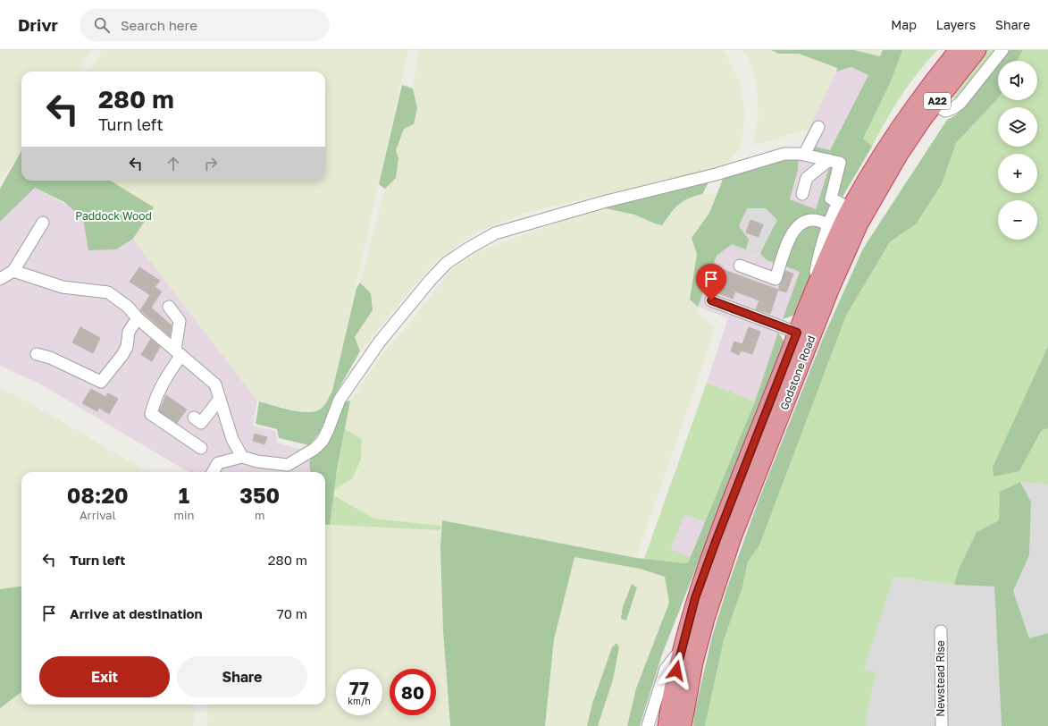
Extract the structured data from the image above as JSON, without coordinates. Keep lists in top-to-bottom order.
{
  "streets": {
    "highway": ["A22", "Godstone Road"],
    "street": ["Newstead Rise"]
  },
  "parks": ["Paddock Wood"],
  "page": {
    "header": "Drivr",
    "search": "Search here",
    "nav": ["Map", "Layers", "Share"],
    "map_buttons": ["+", "−"],
    "turn": ["280 m", "Turn left"],
    "eta": [
      "08:20",
      "Arrival",
      "1",
      "min",
      "350",
      "m"
    ],
    "list": [
      {
        "name": "Turn left",
        "value": "280 m"
      },
      {
        "name": "Arrive at destination",
        "value": "70 m"
      }
    ],
    "buttons": ["Exit", "Share"],
    "speed": "77 km/h",
    "limit": "80"
  }
}
